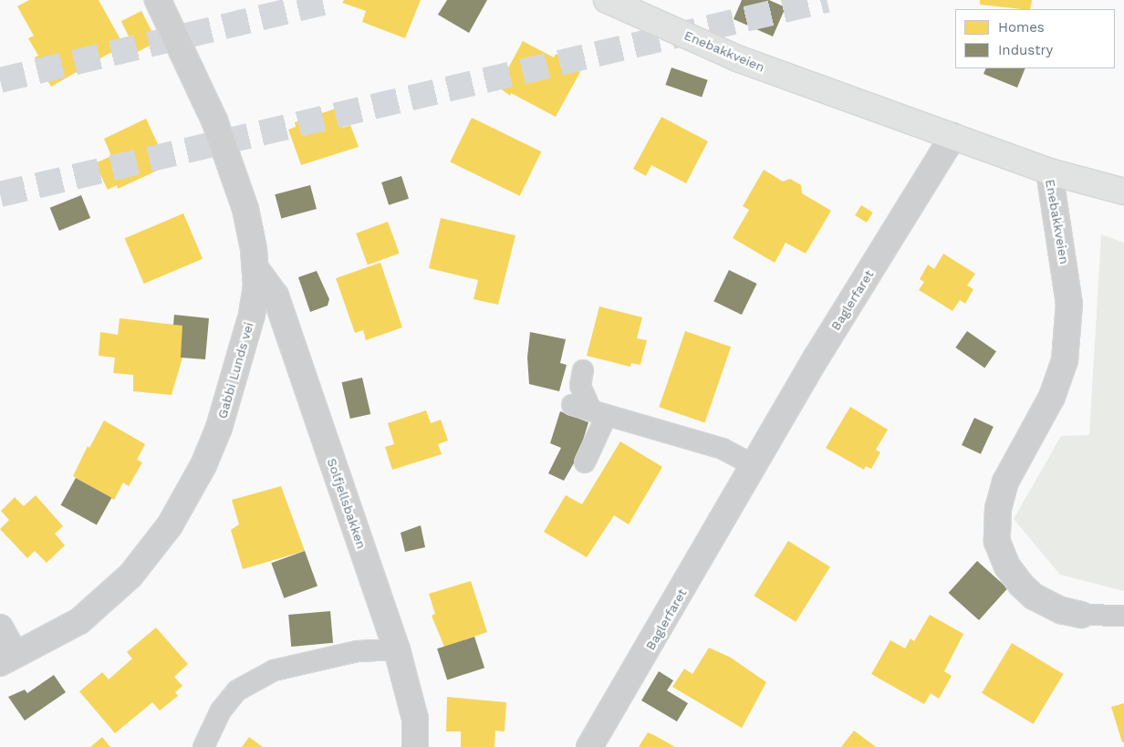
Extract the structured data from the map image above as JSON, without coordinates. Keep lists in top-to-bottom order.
{
  "streets": {
    "main road": ["Enebakkveien"],
    "street": ["Baglerfaret", "Gabbi Lunds vei", "Solfjellsbakken"]
  },
  "crossings": [
    ["Enebakkveien", "Baglerfaret"],
    ["Gabbi Lunds vei", "Solfjellsbakken"]
  ],
  "legend": ["Homes", "Industry"]
}
